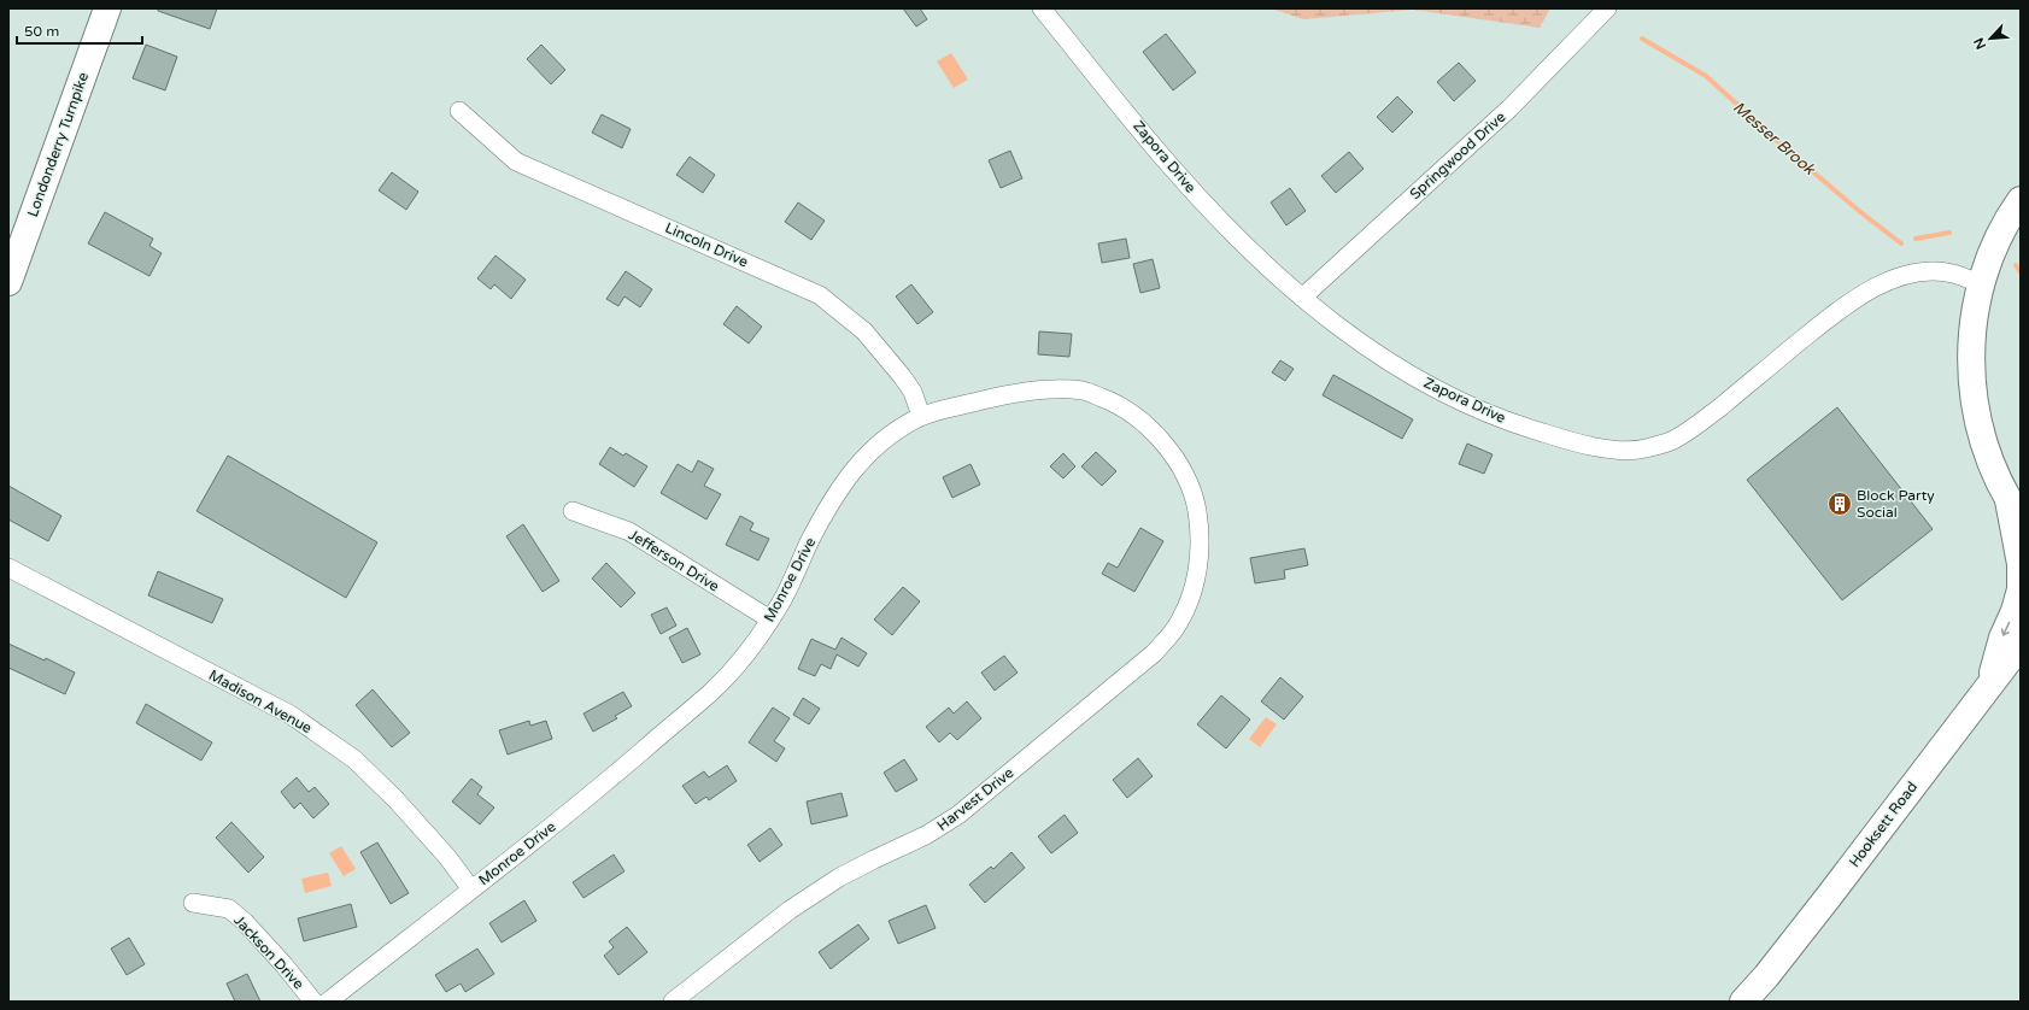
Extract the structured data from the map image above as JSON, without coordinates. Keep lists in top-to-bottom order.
{
  "streets": {
    "main road": ["Londonderry Turnpike", "Hooksett Road"],
    "street": [
      "Springwood Drive",
      "Zapora Drive",
      "Lincoln Drive",
      "Jefferson Drive",
      "Monroe Drive",
      "Madison Avenue",
      "Harvest Drive",
      "Jackson Drive"
    ]
  },
  "crossings": [
    ["Springwood Drive", "Zapora Drive"],
    ["Lincoln Drive", "Monroe Drive"],
    ["Jefferson Drive", "Monroe Drive"],
    ["Monroe Drive", "Madison Avenue"],
    ["Monroe Drive", "Harvest Drive"]
  ],
  "water": ["Messer Brook"],
  "places": {
    "building": ["Block Party Social"]
  },
  "scale_bar": "50 m",
  "north": "bottom left"
}
